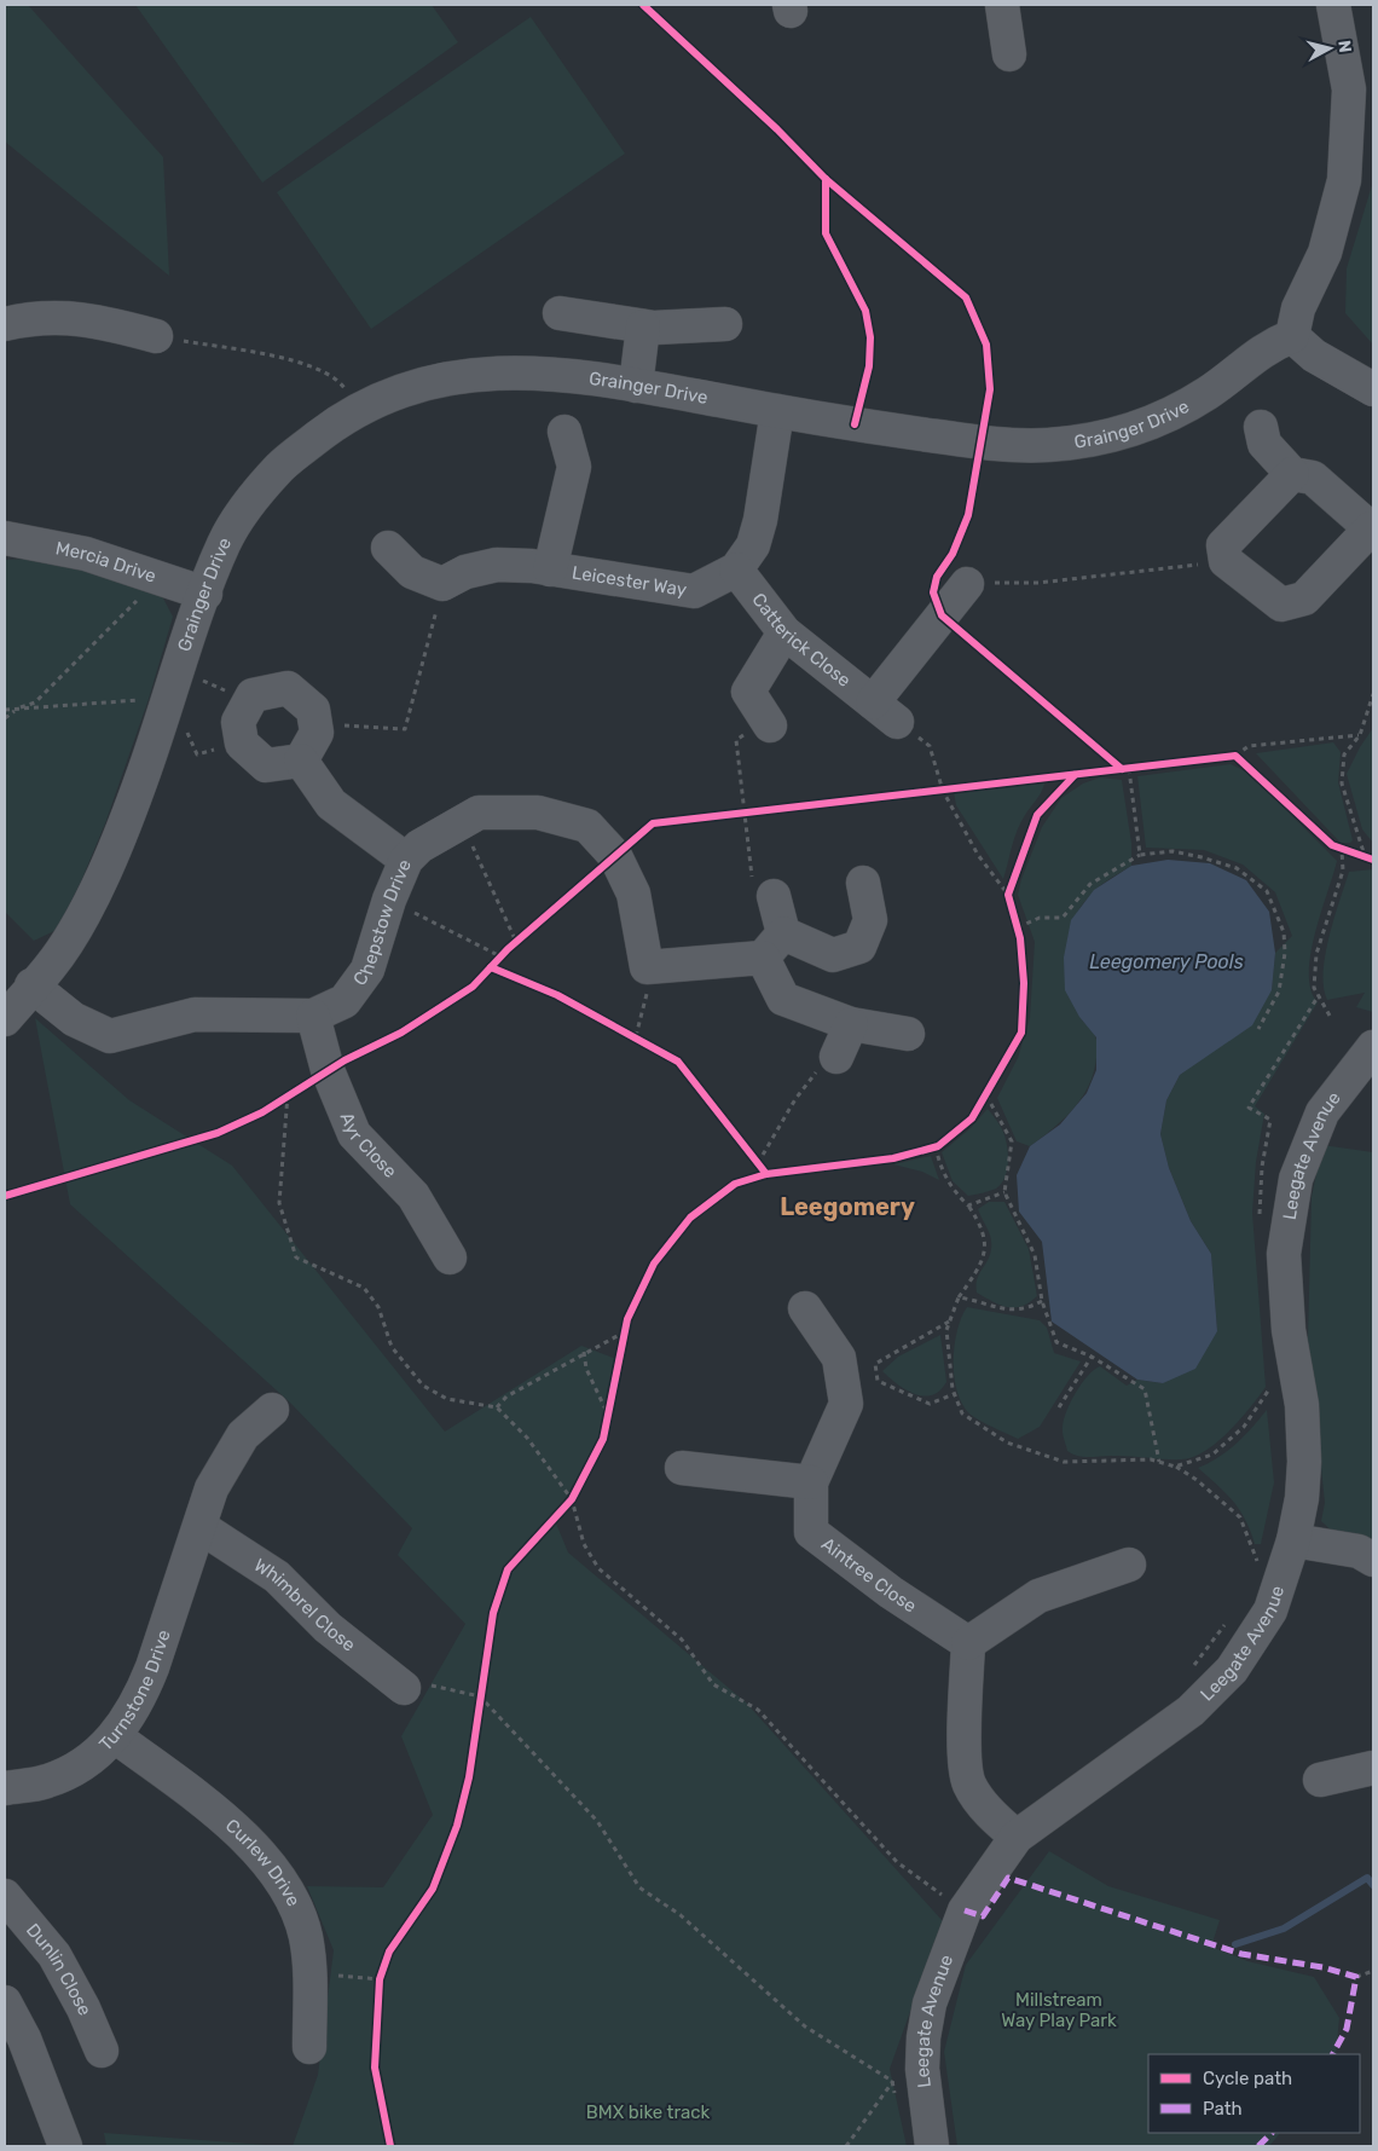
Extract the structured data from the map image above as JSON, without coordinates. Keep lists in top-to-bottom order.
{
  "streets": {
    "street": [
      "Grainger Drive",
      "Mercia Drive",
      "Leicester Way",
      "Catterick Close",
      "Chepstow Drive",
      "Ayr Close",
      "Leegate Avenue",
      "Aintree Close",
      "Whimbrel Close",
      "Turnstone Drive",
      "Curlew Drive",
      "Dunlin Close"
    ]
  },
  "crossings": [
    ["Grainger Drive", "Mercia Drive"],
    ["Grainger Drive", "Leicester Way"],
    ["Grainger Drive", "Chepstow Drive"],
    ["Leicester Way", "Catterick Close"],
    ["Chepstow Drive", "Ayr Close"],
    ["Whimbrel Close", "Turnstone Drive"],
    ["Turnstone Drive", "Curlew Drive"]
  ],
  "districts": ["Leegomery"],
  "water": ["Leegomery Pools"],
  "parks": ["Millstream Way Play Park", "BMX bike track"],
  "legend": ["Cycle path", "Path"],
  "north": "right"
}
